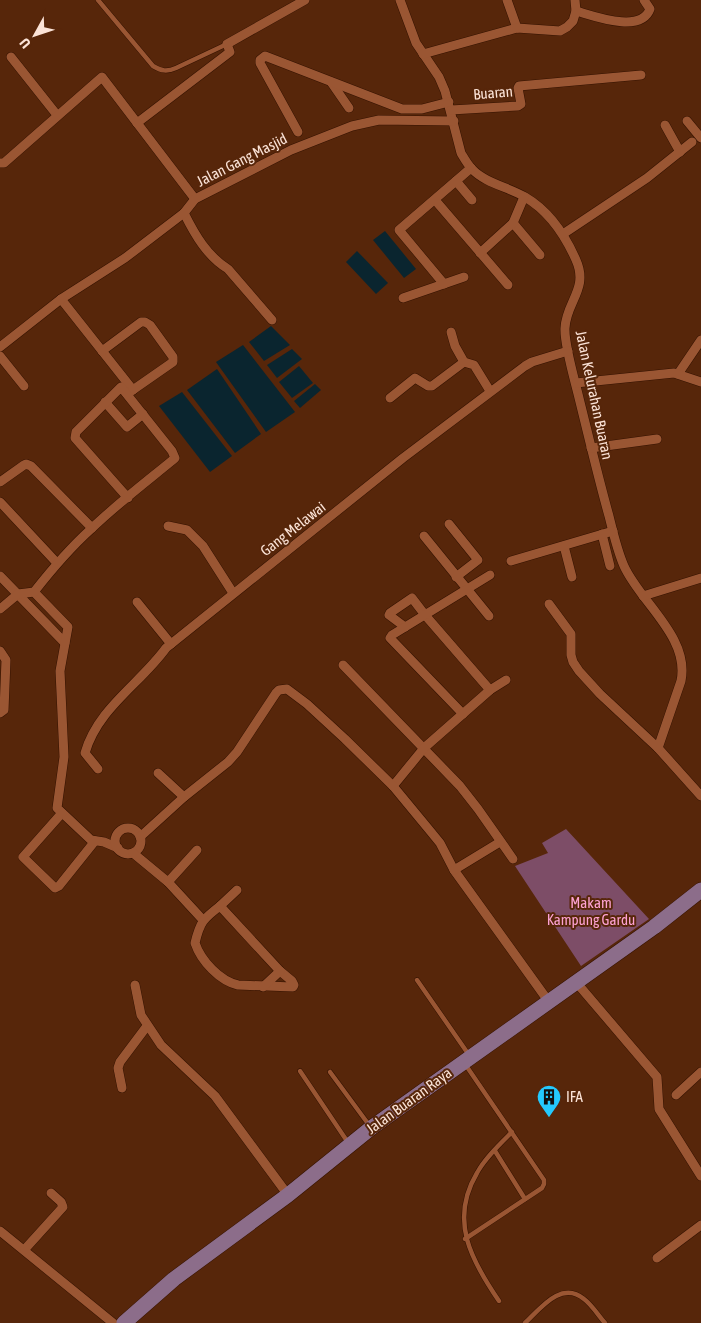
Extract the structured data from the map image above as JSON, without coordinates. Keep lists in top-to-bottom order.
{
  "streets": {
    "main road": ["Jalan Buaran Raya"],
    "street": [
      "Buaran",
      "Jalan Gang Masjid",
      "Jalan Kelurahan Buaran",
      "Gang Melawai"
    ]
  },
  "crossings": [
    ["Jalan Kelurahan Buaran", "Gang Melawai"]
  ],
  "parks": ["Makam Kampung Gardu"],
  "places": {
    "building": ["IFA"]
  },
  "north": "bottom left"
}
